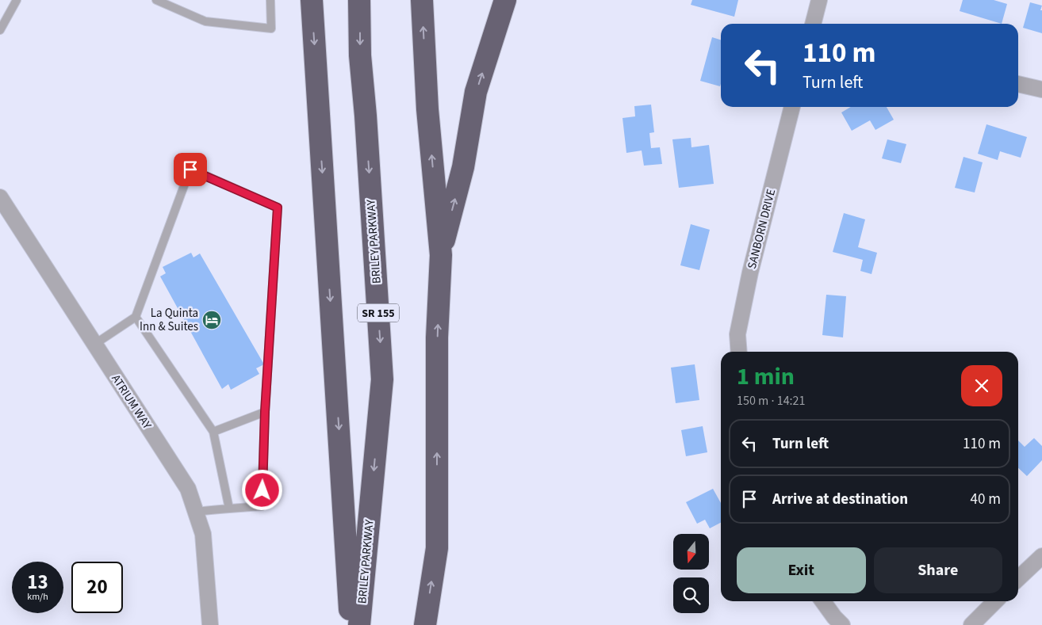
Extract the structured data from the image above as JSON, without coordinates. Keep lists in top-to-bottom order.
{
  "streets": {
    "highway": ["BRILEY PARKWAY", "SR 155"],
    "street": ["SANBORN DRIVE", "ATRIUM WAY"]
  },
  "places": {
    "hotel": ["La Quinta Inn & Suites"]
  },
  "north": "bottom",
  "page": {
    "turn": ["110 m", "Turn left"],
    "heading": ["1 min", "150 m · 14:21"],
    "list": [
      {
        "name": "Turn left",
        "value": "110 m"
      },
      {
        "name": "Arrive at destination",
        "value": "40 m"
      }
    ],
    "buttons": ["Exit", "Share"],
    "speed": "13 km/h",
    "limit": "20"
  }
}
